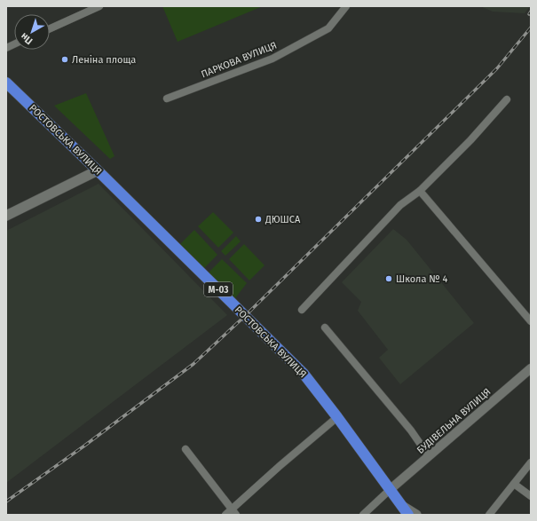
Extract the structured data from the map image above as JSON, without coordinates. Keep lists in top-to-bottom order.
{
  "streets": {
    "highway": ["РОСТОВСЬКА ВУЛИЦЯ", "М-03"],
    "street": ["ПАРКОВА ВУЛИЦЯ", "БУДІВЕЛЬНА ВУЛИЦЯ"]
  },
  "crossings": [
    ["РОСТОВСЬКА ВУЛИЦЯ", "БУДІВЕЛЬНА ВУЛИЦЯ"]
  ],
  "places": ["Леніна площа", "ДЮШСА", "Школа № 4"],
  "north": "bottom left"
}
